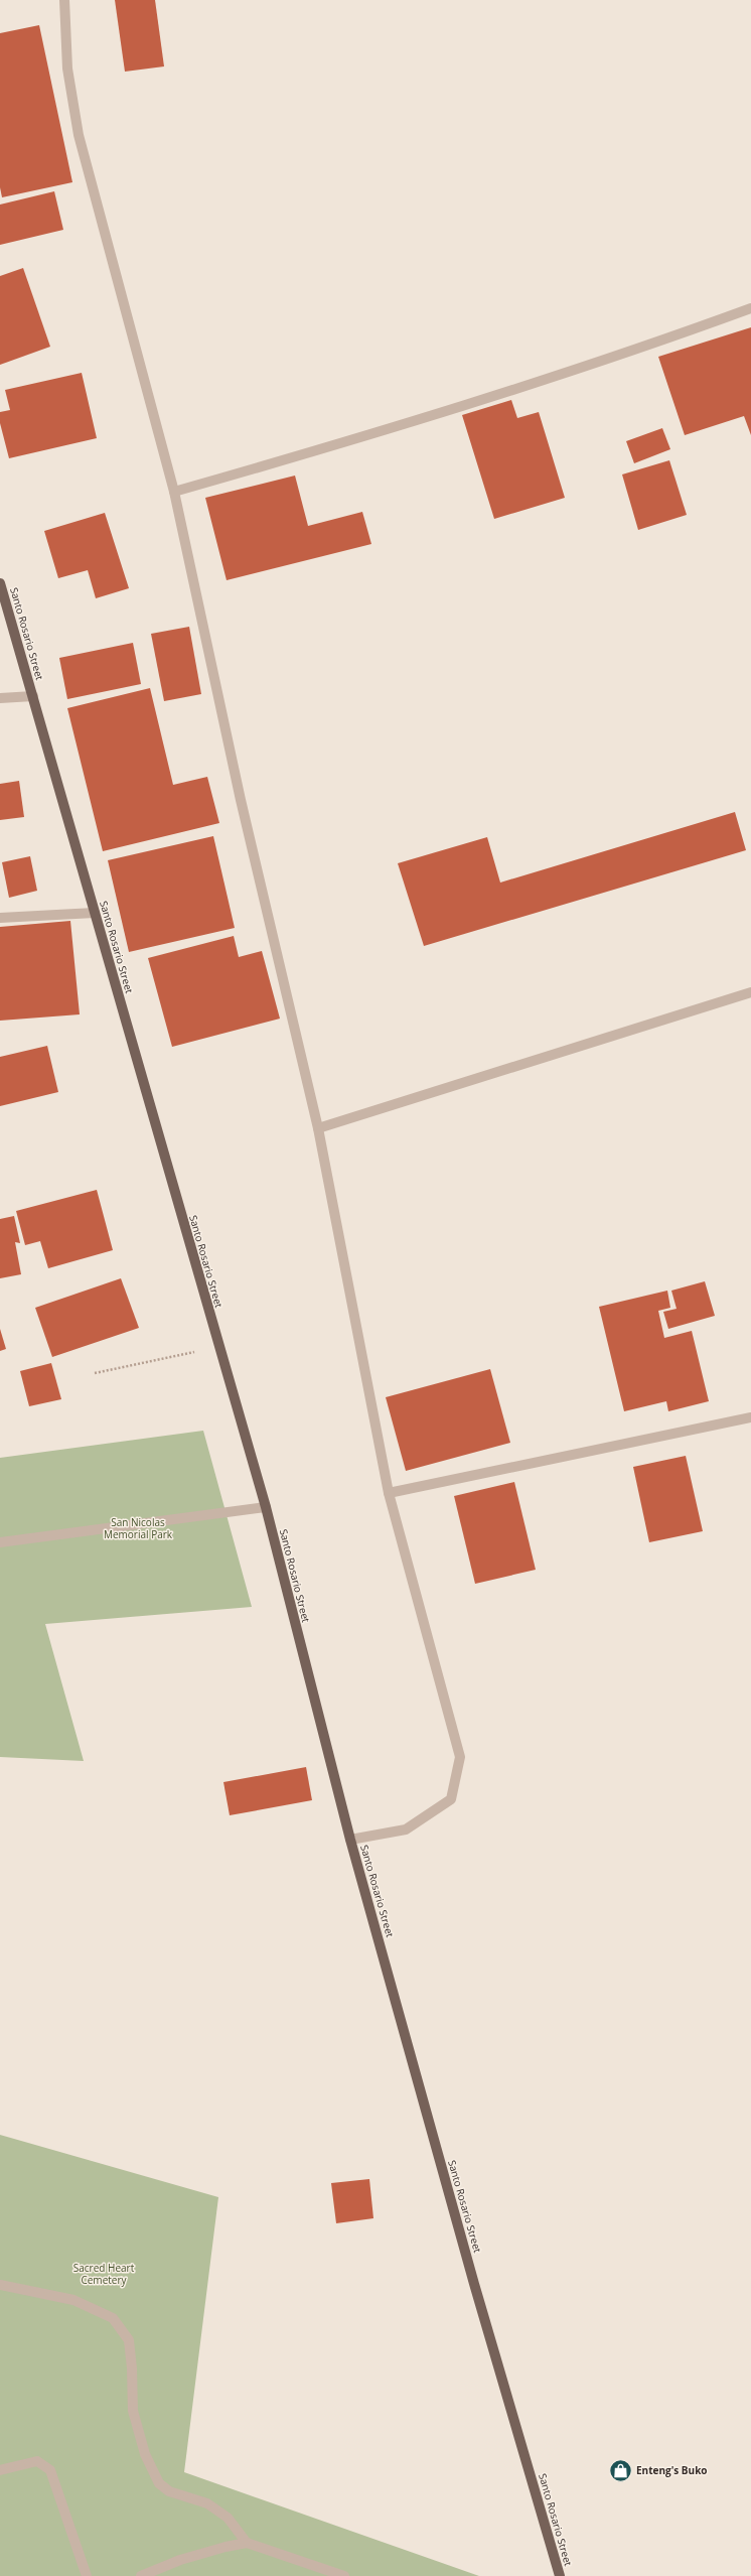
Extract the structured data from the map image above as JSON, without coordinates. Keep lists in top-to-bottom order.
{
  "streets": {
    "main road": ["Santo Rosario Street"]
  },
  "parks": ["San Nicolas Memorial Park", "Sacred Heart Cemetery"],
  "places": {
    "shop": ["Enteng's Buko"]
  }
}
